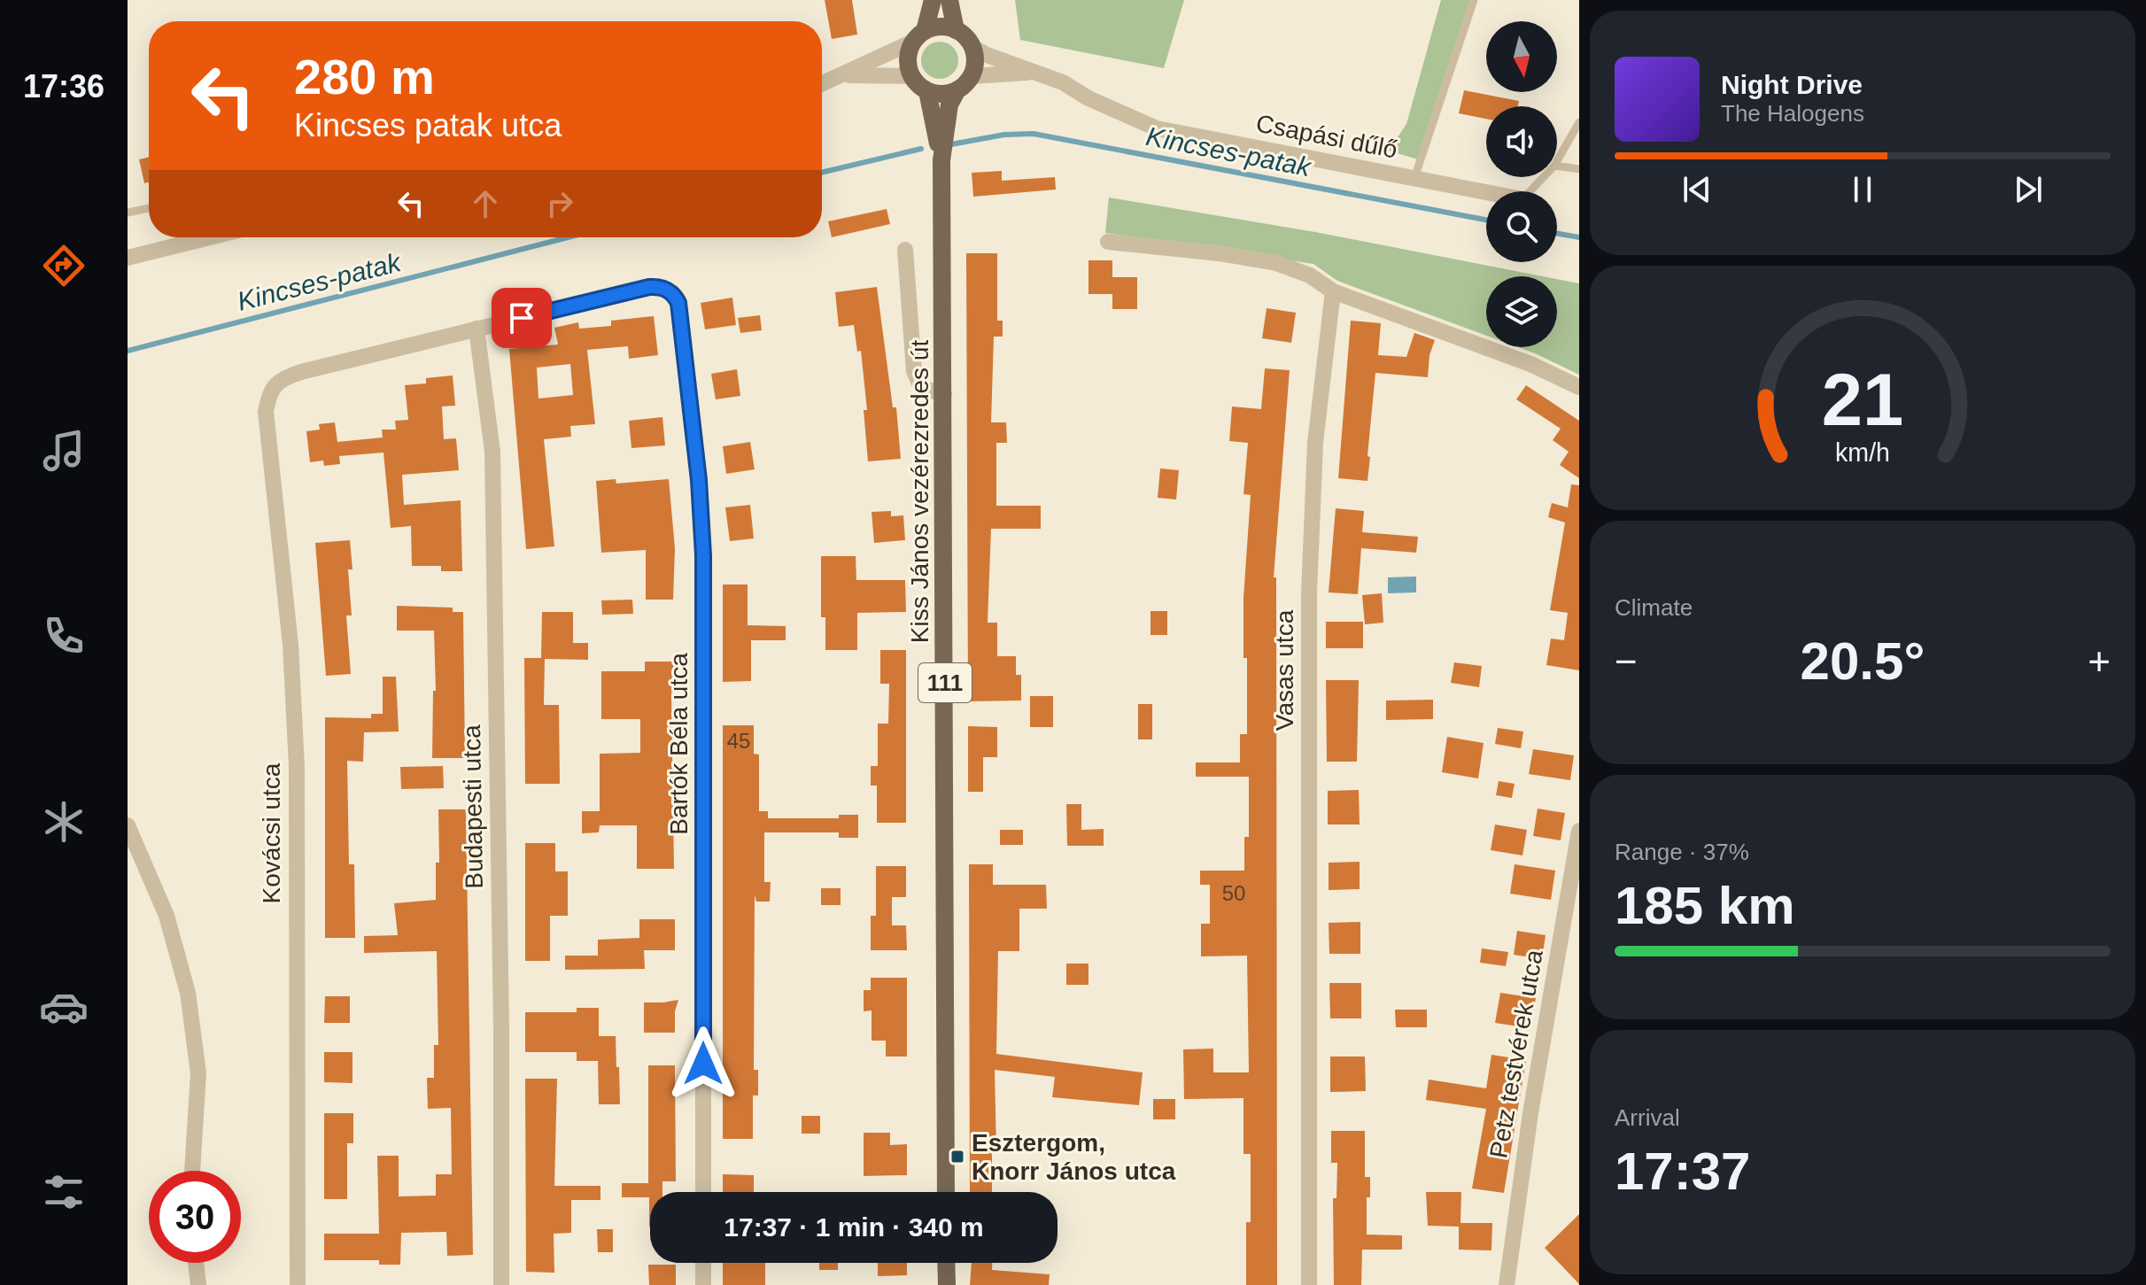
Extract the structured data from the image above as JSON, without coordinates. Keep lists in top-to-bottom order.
{
  "streets": {
    "main road": ["Kiss János vezérezredes út", "111"],
    "street": [
      "Csapási dűlő",
      "Vasas utca",
      "Bartók Béla utca",
      "Budapesti utca",
      "Kovácsi utca",
      "Petz testvérek utca"
    ]
  },
  "crossings": [
    ["Csapási dűlő", "Kiss János vezérezredes út"],
    ["Csapási dűlő", "111"],
    ["Kiss János vezérezredes út", "111"],
    ["Bartók Béla utca", "Budapesti utca"],
    ["Bartók Béla utca", "Kovácsi utca"],
    ["Budapesti utca", "Kovácsi utca"]
  ],
  "water": ["Kincses-patak"],
  "places": {
    "transit": ["Esztergom, Knorr János utca"]
  },
  "house_numbers": ["45", "50"],
  "north": "bottom",
  "page": {
    "tabs": "17:36",
    "turn": ["280 m", "Kincses patak utca"],
    "song": ["Night Drive", "The Halogens"],
    "tile": [
      "Climate",
      ["Range · 37%", "185 km"],
      ["Arrival", "17:37"]
    ],
    "heat": ["−", "20.5°", "+"],
    "limit": "30",
    "trip": "17:37 · 1 min · 340 m",
    "gauge": ["21", "km/h"]
  }
}
